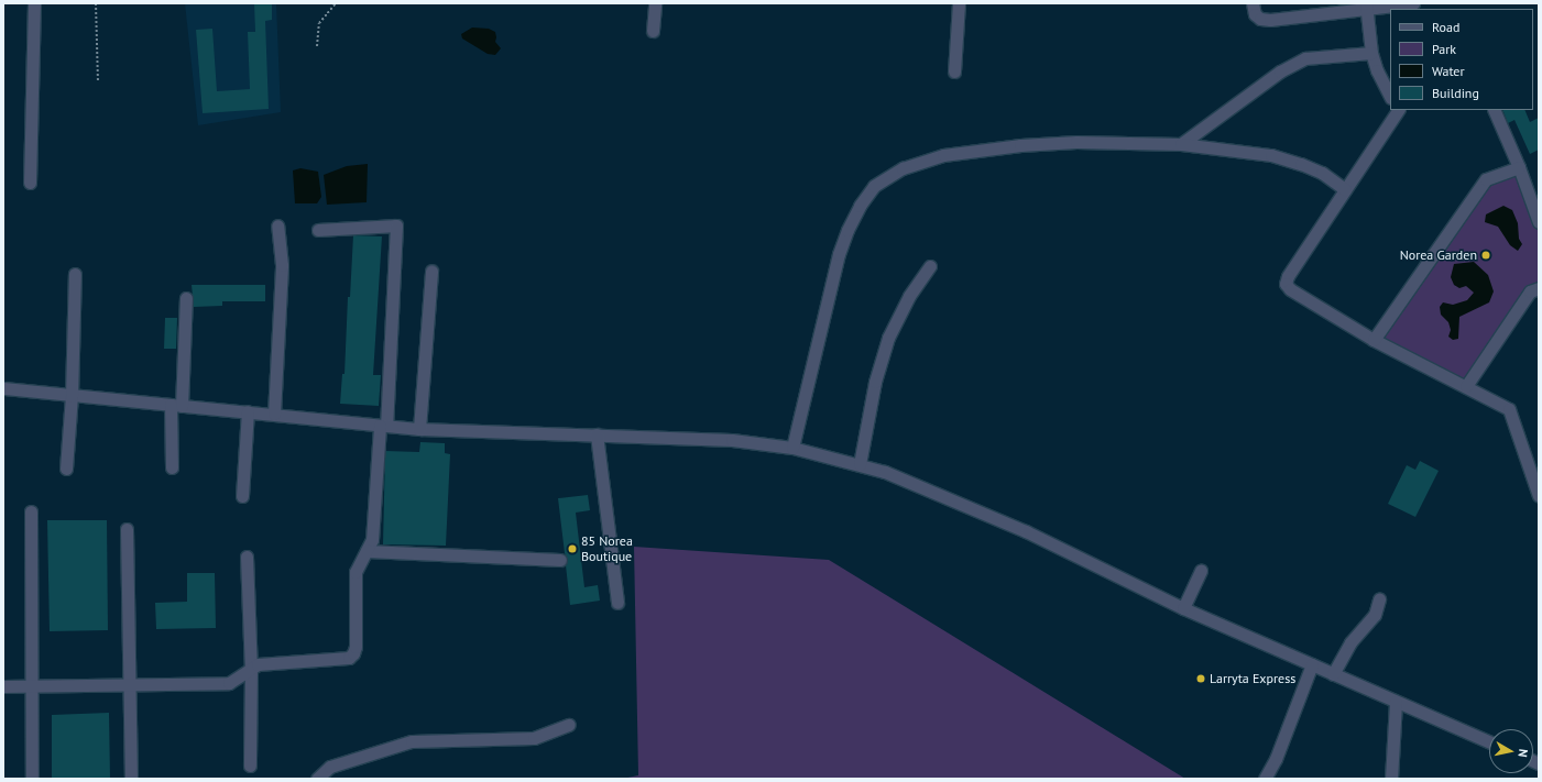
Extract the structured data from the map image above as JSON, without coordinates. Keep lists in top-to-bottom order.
{
  "places": ["Norea Garden", "85 Norea Boutique", "Larryta Express"],
  "legend": [
    "Road",
    "Park",
    "Water",
    "Building"
  ],
  "north": "right"
}
